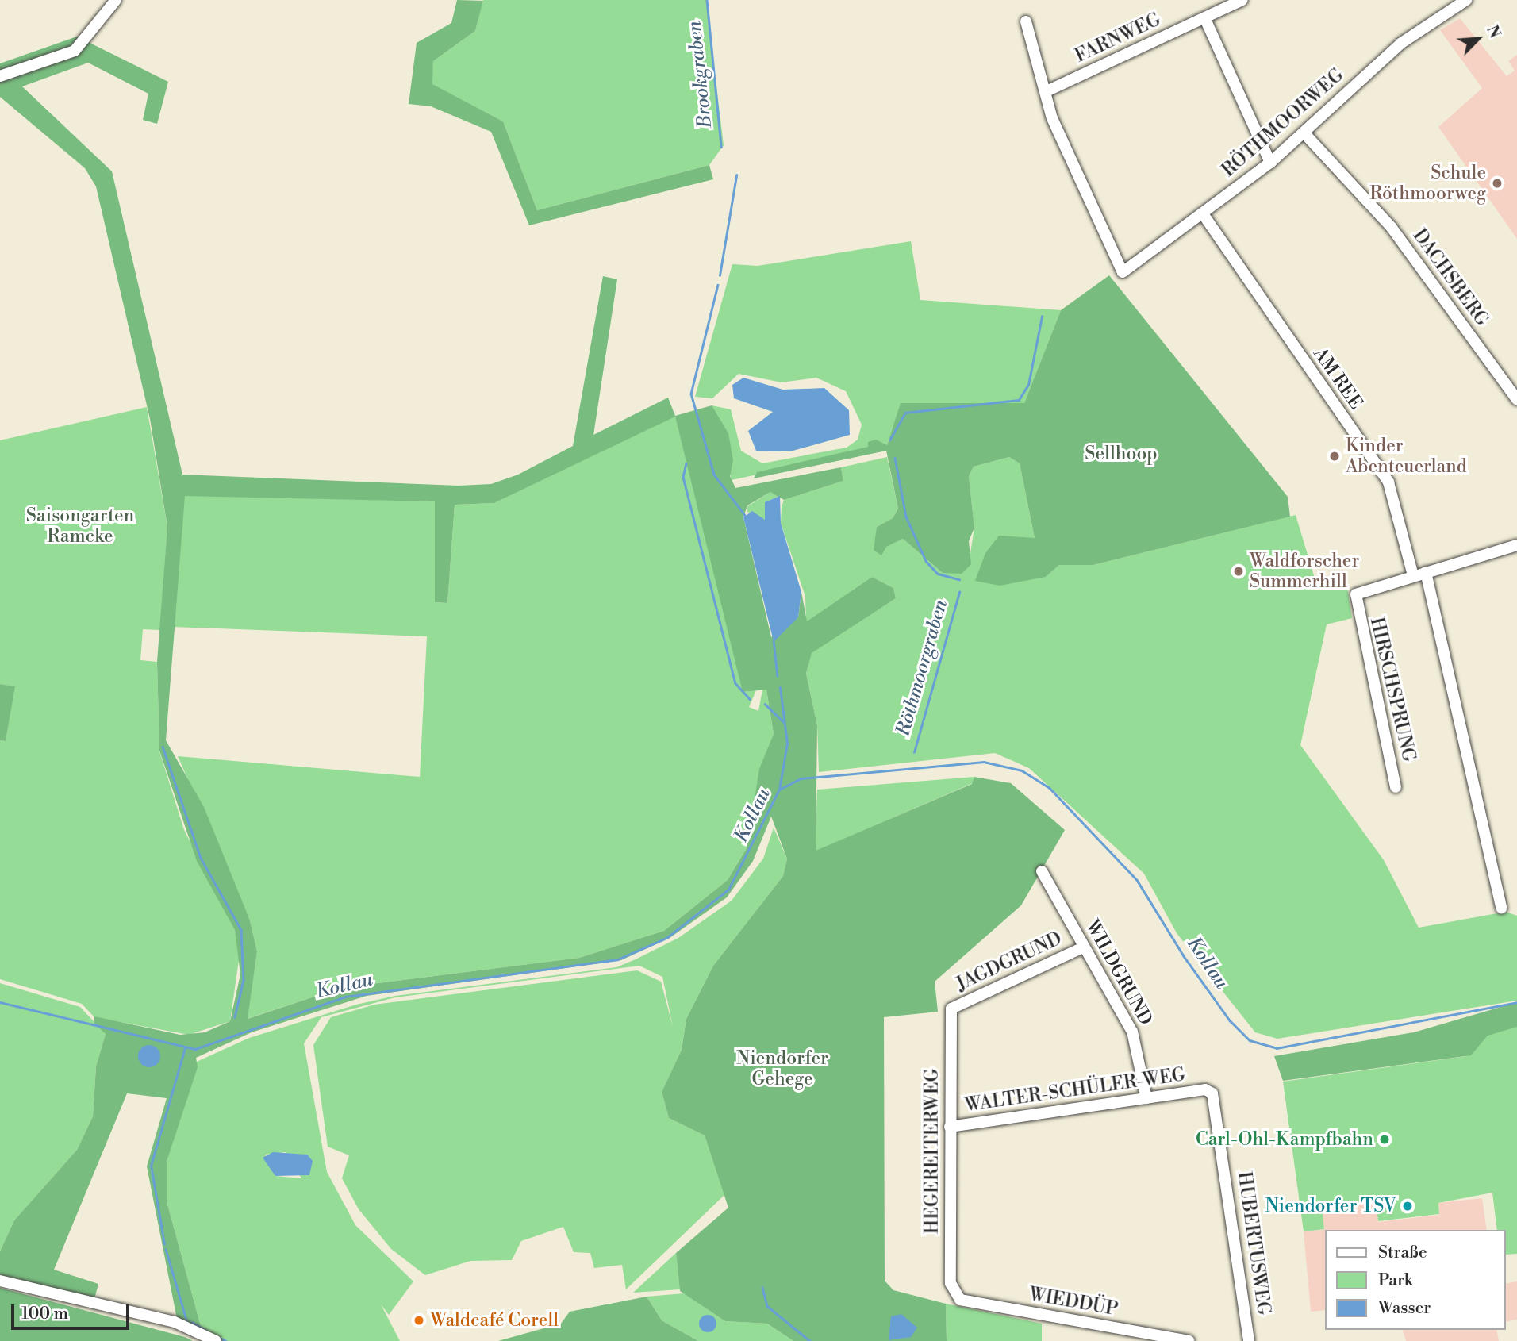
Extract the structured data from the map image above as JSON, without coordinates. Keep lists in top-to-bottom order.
{
  "streets": {
    "street": [
      "FARNWEG",
      "RÖTHMOORWEG",
      "DACHSBERG",
      "AM REE",
      "HIRSCHSPRUNG",
      "JAGDGRUND",
      "WILDGRUND",
      "WALTER-SCHÜLER-WEG",
      "HEGEREITERWEG",
      "HUBERTUSWEG",
      "WIEDDÜP"
    ]
  },
  "crossings": [
    ["FARNWEG", "RÖTHMOORWEG"],
    ["RÖTHMOORWEG", "DACHSBERG"],
    ["RÖTHMOORWEG", "AM REE"],
    ["AM REE", "HIRSCHSPRUNG"],
    ["JAGDGRUND", "WILDGRUND"],
    ["JAGDGRUND", "HEGEREITERWEG"],
    ["WILDGRUND", "WALTER-SCHÜLER-WEG"],
    ["WALTER-SCHÜLER-WEG", "HEGEREITERWEG"],
    ["WALTER-SCHÜLER-WEG", "HUBERTUSWEG"],
    ["HEGEREITERWEG", "WIEDDÜP"]
  ],
  "water": ["Brookgraben", "Röthmoorgraben", "Kollau"],
  "parks": ["Sellhoop", "Saisongarten Ramcke", "Niendorfer Gehege"],
  "places": [
    "Schule Röthmoorweg",
    "Kinder Abenteuerland",
    "Waldforscher Summerhill",
    "Carl-Ohl-Kampfbahn",
    "Niendorfer TSV",
    "Waldcafé Corell"
  ],
  "legend": ["Straße", "Park", "Wasser"],
  "scale_bar": "100 m",
  "north": "top right"
}
